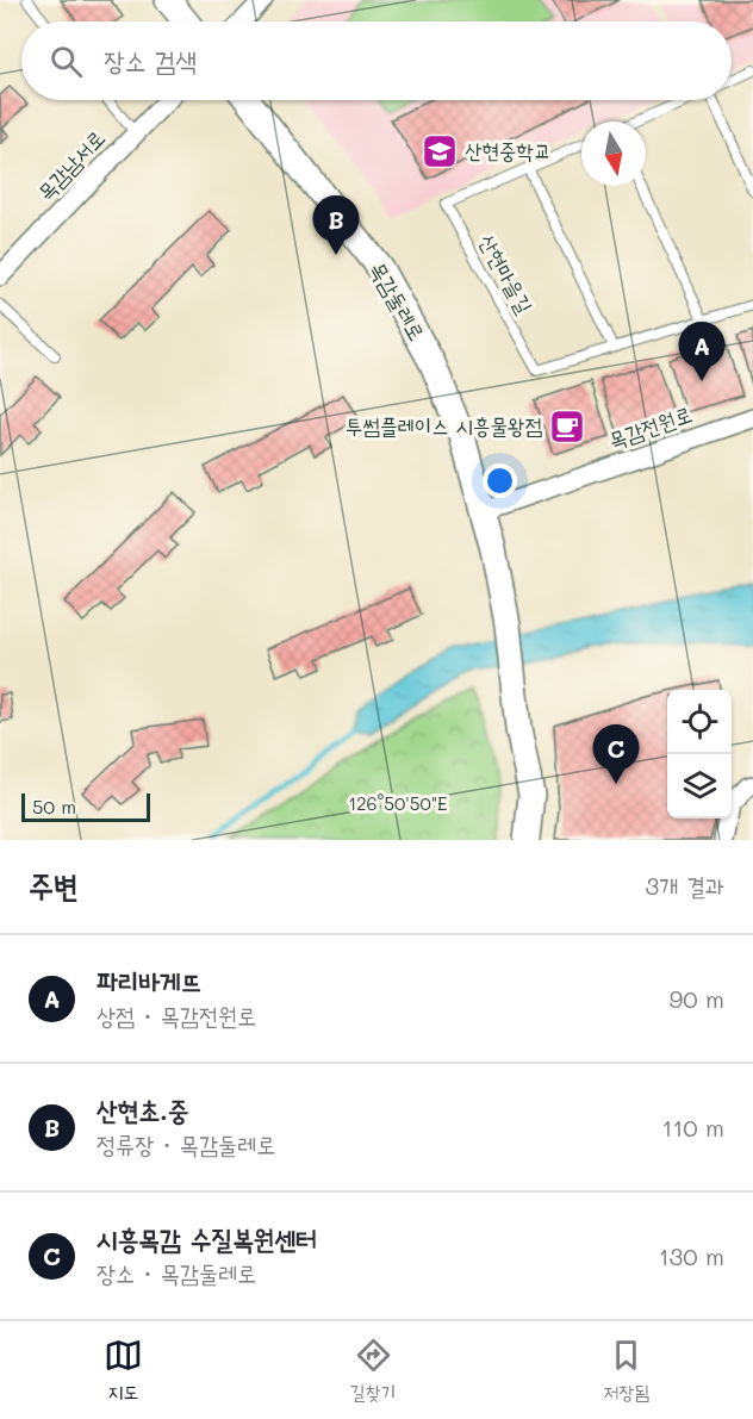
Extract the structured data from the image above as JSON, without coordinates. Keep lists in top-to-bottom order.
{
  "streets": {
    "street": ["목감남서로", "목감둘레로", "목감전원로"],
    "lane": ["산현마을길"]
  },
  "crossings": [
    ["목감둘레로", "목감전원로"]
  ],
  "places": {
    "school or university": ["산현중학교"],
    "cafe": ["투썸플레이스 시흥물왕점"]
  },
  "scale_bar": "50 m",
  "north": "bottom",
  "page": {
    "search": "장소 검색",
    "pins": ["B", "A", "C"],
    "scale": "50 m",
    "heading": ["주변", "3개 결과"],
    "list": [
      {
        "mark": "A",
        "name": "파리바게뜨",
        "note": "상점 · 목감전원로",
        "value": "90 m"
      },
      {
        "mark": "B",
        "name": "산현초.중",
        "note": "정류장 · 목감둘레로",
        "value": "110 m"
      },
      {
        "mark": "C",
        "name": "시흥목감 수질복원센터",
        "note": "장소 · 목감둘레로",
        "value": "130 m"
      }
    ],
    "nav": ["지도", "길찾기", "저장됨"]
  },
  "coordinates": ["126°50'50\"E"]
}
